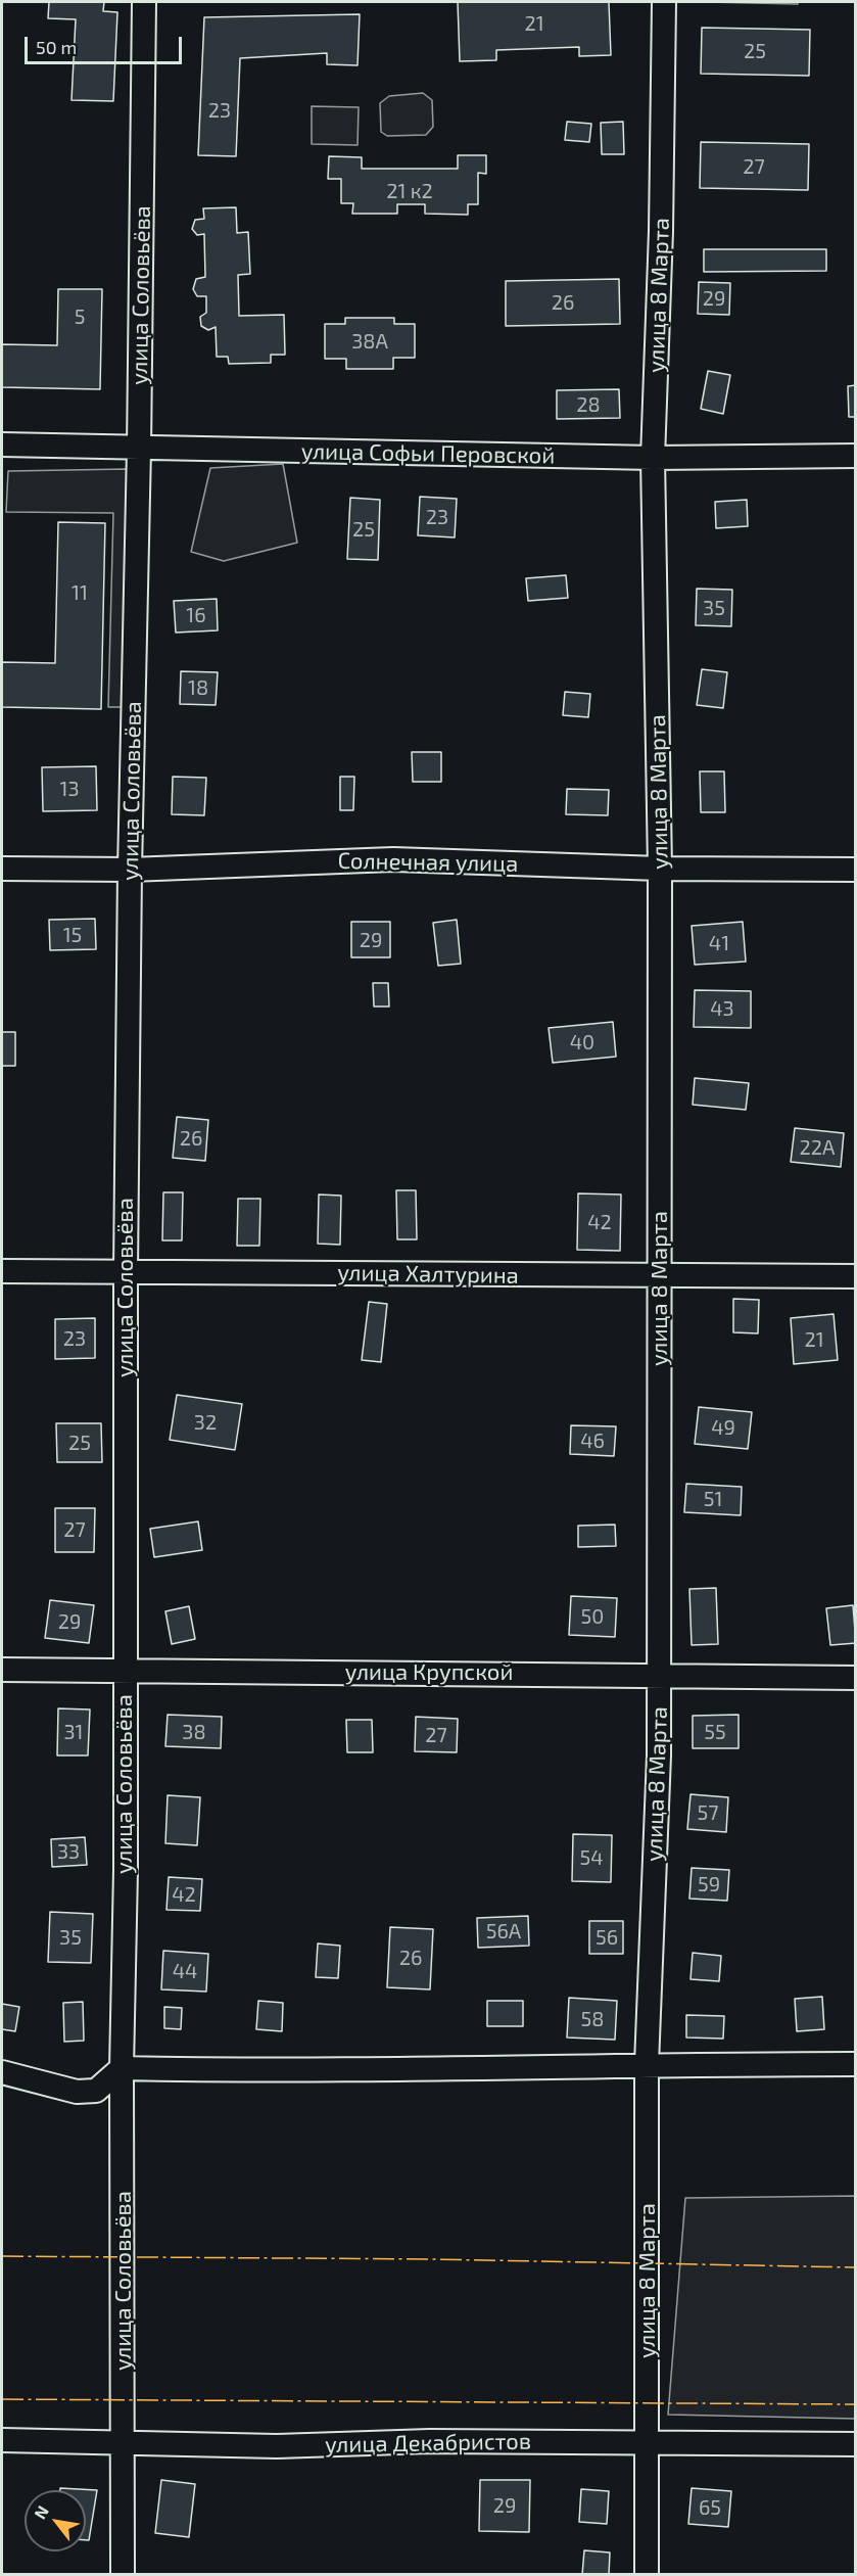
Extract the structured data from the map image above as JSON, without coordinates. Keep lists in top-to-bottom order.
{
  "streets": {
    "street": [
      "улица Соловьёва",
      "улица 8 Марта",
      "улица Софьи Перовской",
      "Солнечная улица",
      "улица Халтурина",
      "улица Крупской",
      "улица Декабристов"
    ]
  },
  "crossings": [
    ["улица Соловьёва", "улица Софьи Перовской"],
    ["улица Соловьёва", "Солнечная улица"],
    ["улица Соловьёва", "улица Халтурина"],
    ["улица Соловьёва", "улица Крупской"],
    ["улица Соловьёва", "улица Декабристов"],
    ["улица 8 Марта", "улица Софьи Перовской"],
    ["улица 8 Марта", "Солнечная улица"],
    ["улица 8 Марта", "улица Халтурина"],
    ["улица 8 Марта", "улица Крупской"],
    ["улица 8 Марта", "улица Декабристов"]
  ],
  "house_numbers": [
    "21",
    "25",
    "23",
    "27",
    "21 к2",
    "29",
    "26",
    "5",
    "38А",
    "28",
    "23",
    "25",
    "11",
    "35",
    "16",
    "18",
    "13",
    "15",
    "29",
    "41",
    "43",
    "40",
    "26",
    "22А",
    "42",
    "23",
    "21",
    "32",
    "49",
    "46",
    "25",
    "51",
    "27",
    "50",
    "29",
    "31",
    "38",
    "55",
    "27",
    "57",
    "33",
    "54",
    "59",
    "42",
    "56А",
    "35",
    "56",
    "26",
    "44",
    "58",
    "29",
    "65"
  ],
  "scale_bar": "50 m",
  "north": "top left"
}
